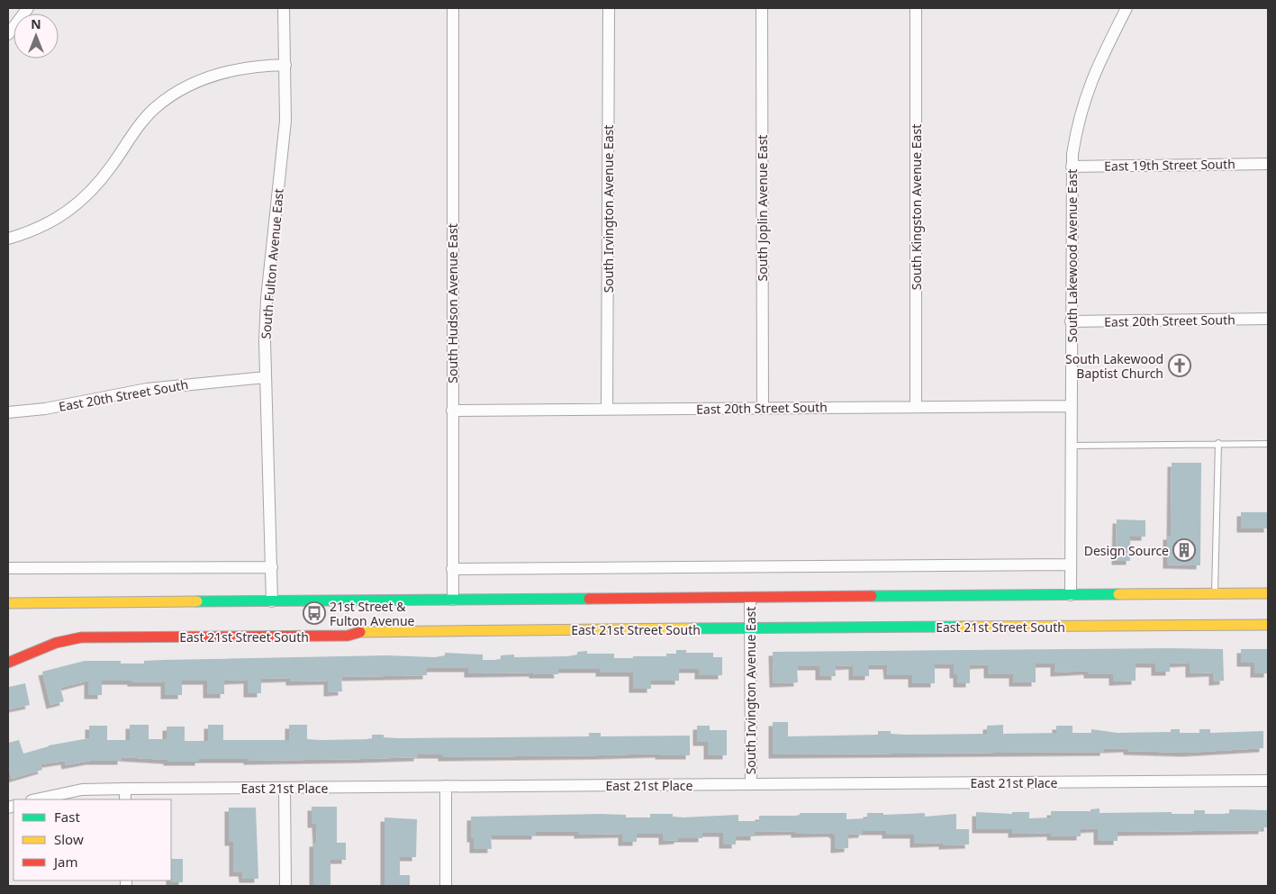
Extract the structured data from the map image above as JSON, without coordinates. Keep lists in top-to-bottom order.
{
  "streets": {
    "main road": ["East 21st Street South"],
    "street": [
      "East 19th Street South",
      "South Kingston Avenue East",
      "South Joplin Avenue East",
      "South Irvington Avenue East",
      "South Lakewood Avenue East",
      "South Fulton Avenue East",
      "South Hudson Avenue East",
      "East 20th Street South",
      "East 21st Place"
    ]
  },
  "crossings": [
    ["East 19th Street South", "South Lakewood Avenue East"],
    ["South Kingston Avenue East", "East 20th Street South"],
    ["South Joplin Avenue East", "East 20th Street South"],
    ["South Irvington Avenue East", "East 20th Street South"],
    ["South Irvington Avenue East", "East 21st Street South"],
    ["South Irvington Avenue East", "East 21st Place"],
    ["South Lakewood Avenue East", "East 20th Street South"],
    ["South Fulton Avenue East", "East 20th Street South"],
    ["South Hudson Avenue East", "East 20th Street South"]
  ],
  "places": {
    "church": ["South Lakewood Baptist Church"],
    "building": ["Design Source"],
    "bus stop": ["21st Street & Fulton Avenue"]
  },
  "legend": ["Fast", "Slow", "Jam"],
  "north": "top"
}
